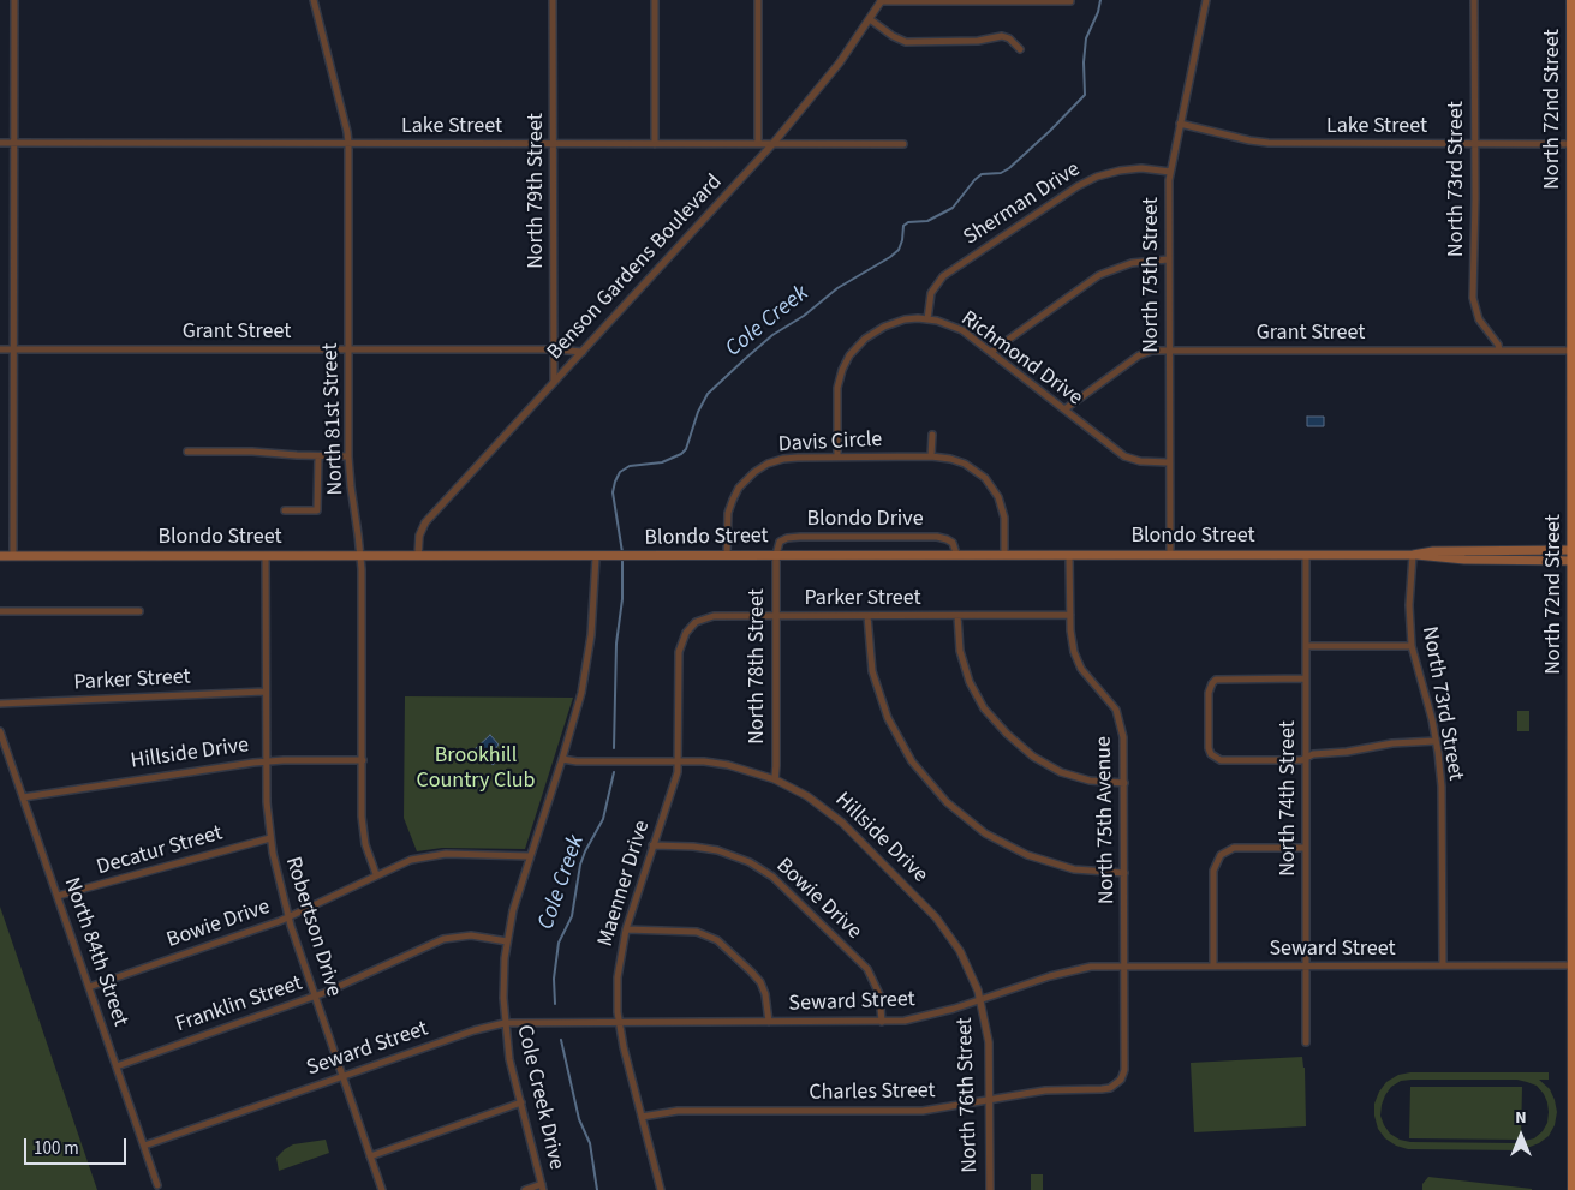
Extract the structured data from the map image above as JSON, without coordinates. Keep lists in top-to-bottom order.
{
  "streets": {
    "main road": ["North 72nd Street", "Blondo Street"],
    "street": [
      "Lake Street",
      "North 73rd Street",
      "North 79th Street",
      "Sherman Drive",
      "Benson Gardens Boulevard",
      "North 75th Street",
      "Grant Street",
      "Richmond Drive",
      "North 81st Street",
      "Davis Circle",
      "Blondo Drive",
      "Parker Street",
      "North 78th Street",
      "Hillside Drive",
      "North 74th Street",
      "North 75th Avenue",
      "Decatur Street",
      "Maenner Drive",
      "Bowie Drive",
      "Robertson Drive",
      "Seward Street",
      "North 84th Street",
      "Franklin Street",
      "Charles Street",
      "North 76th Street",
      "Cole Creek Drive"
    ]
  },
  "crossings": [
    ["North 72nd Street", "Lake Street"],
    ["North 72nd Street", "Grant Street"],
    ["North 72nd Street", "Blondo Street"],
    ["North 72nd Street", "Seward Street"],
    ["Lake Street", "North 73rd Street"],
    ["Lake Street", "North 79th Street"],
    ["Lake Street", "Benson Gardens Boulevard"],
    ["Lake Street", "North 75th Street"],
    ["Lake Street", "North 81st Street"],
    ["North 73rd Street", "Grant Street"],
    ["North 73rd Street", "Blondo Street"],
    ["North 73rd Street", "Seward Street"],
    ["North 79th Street", "Benson Gardens Boulevard"],
    ["North 79th Street", "Grant Street"],
    ["Sherman Drive", "North 75th Street"],
    ["Sherman Drive", "Richmond Drive"],
    ["Benson Gardens Boulevard", "Grant Street"],
    ["Benson Gardens Boulevard", "Blondo Street"],
    ["North 75th Street", "Grant Street"],
    ["North 75th Street", "Richmond Drive"],
    ["North 75th Street", "Blondo Street"],
    ["Grant Street", "Richmond Drive"],
    ["Grant Street", "North 81st Street"],
    ["Richmond Drive", "Davis Circle"],
    ["North 81st Street", "Blondo Street"],
    ["North 81st Street", "Hillside Drive"],
    ["North 81st Street", "Bowie Drive"],
    ["Davis Circle", "Blondo Street"],
    ["Blondo Drive", "Blondo Street"],
    ["Blondo Drive", "North 78th Street"],
    ["Blondo Street", "North 78th Street"],
    ["Blondo Street", "North 74th Street"],
    ["Blondo Street", "North 75th Avenue"],
    ["Blondo Street", "Robertson Drive"],
    ["Blondo Street", "Cole Creek Drive"],
    ["Parker Street", "North 78th Street"],
    ["Parker Street", "North 75th Avenue"],
    ["Parker Street", "Maenner Drive"],
    ["Parker Street", "Robertson Drive"],
    ["North 78th Street", "Hillside Drive"],
    ["Hillside Drive", "Maenner Drive"],
    ["Hillside Drive", "Robertson Drive"],
    ["Hillside Drive", "Seward Street"],
    ["Hillside Drive", "North 84th Street"],
    ["Hillside Drive", "North 76th Street"],
    ["Hillside Drive", "Cole Creek Drive"],
    ["North 74th Street", "Seward Street"],
    ["North 75th Avenue", "Seward Street"],
    ["North 75th Avenue", "Charles Street"],
    ["Decatur Street", "Robertson Drive"],
    ["Decatur Street", "North 84th Street"],
    ["Maenner Drive", "Bowie Drive"],
    ["Maenner Drive", "Seward Street"],
    ["Maenner Drive", "Charles Street"],
    ["Bowie Drive", "Robertson Drive"],
    ["Bowie Drive", "Seward Street"],
    ["Bowie Drive", "North 84th Street"],
    ["Bowie Drive", "Cole Creek Drive"],
    ["Robertson Drive", "Seward Street"],
    ["Robertson Drive", "Franklin Street"],
    ["Seward Street", "North 84th Street"],
    ["Seward Street", "North 76th Street"],
    ["Seward Street", "Cole Creek Drive"],
    ["North 84th Street", "Franklin Street"],
    ["Franklin Street", "Cole Creek Drive"],
    ["Charles Street", "North 76th Street"]
  ],
  "water": ["Cole Creek"],
  "parks": ["Brookhill Country Club"],
  "scale_bar": "100 m",
  "north": "top"
}
